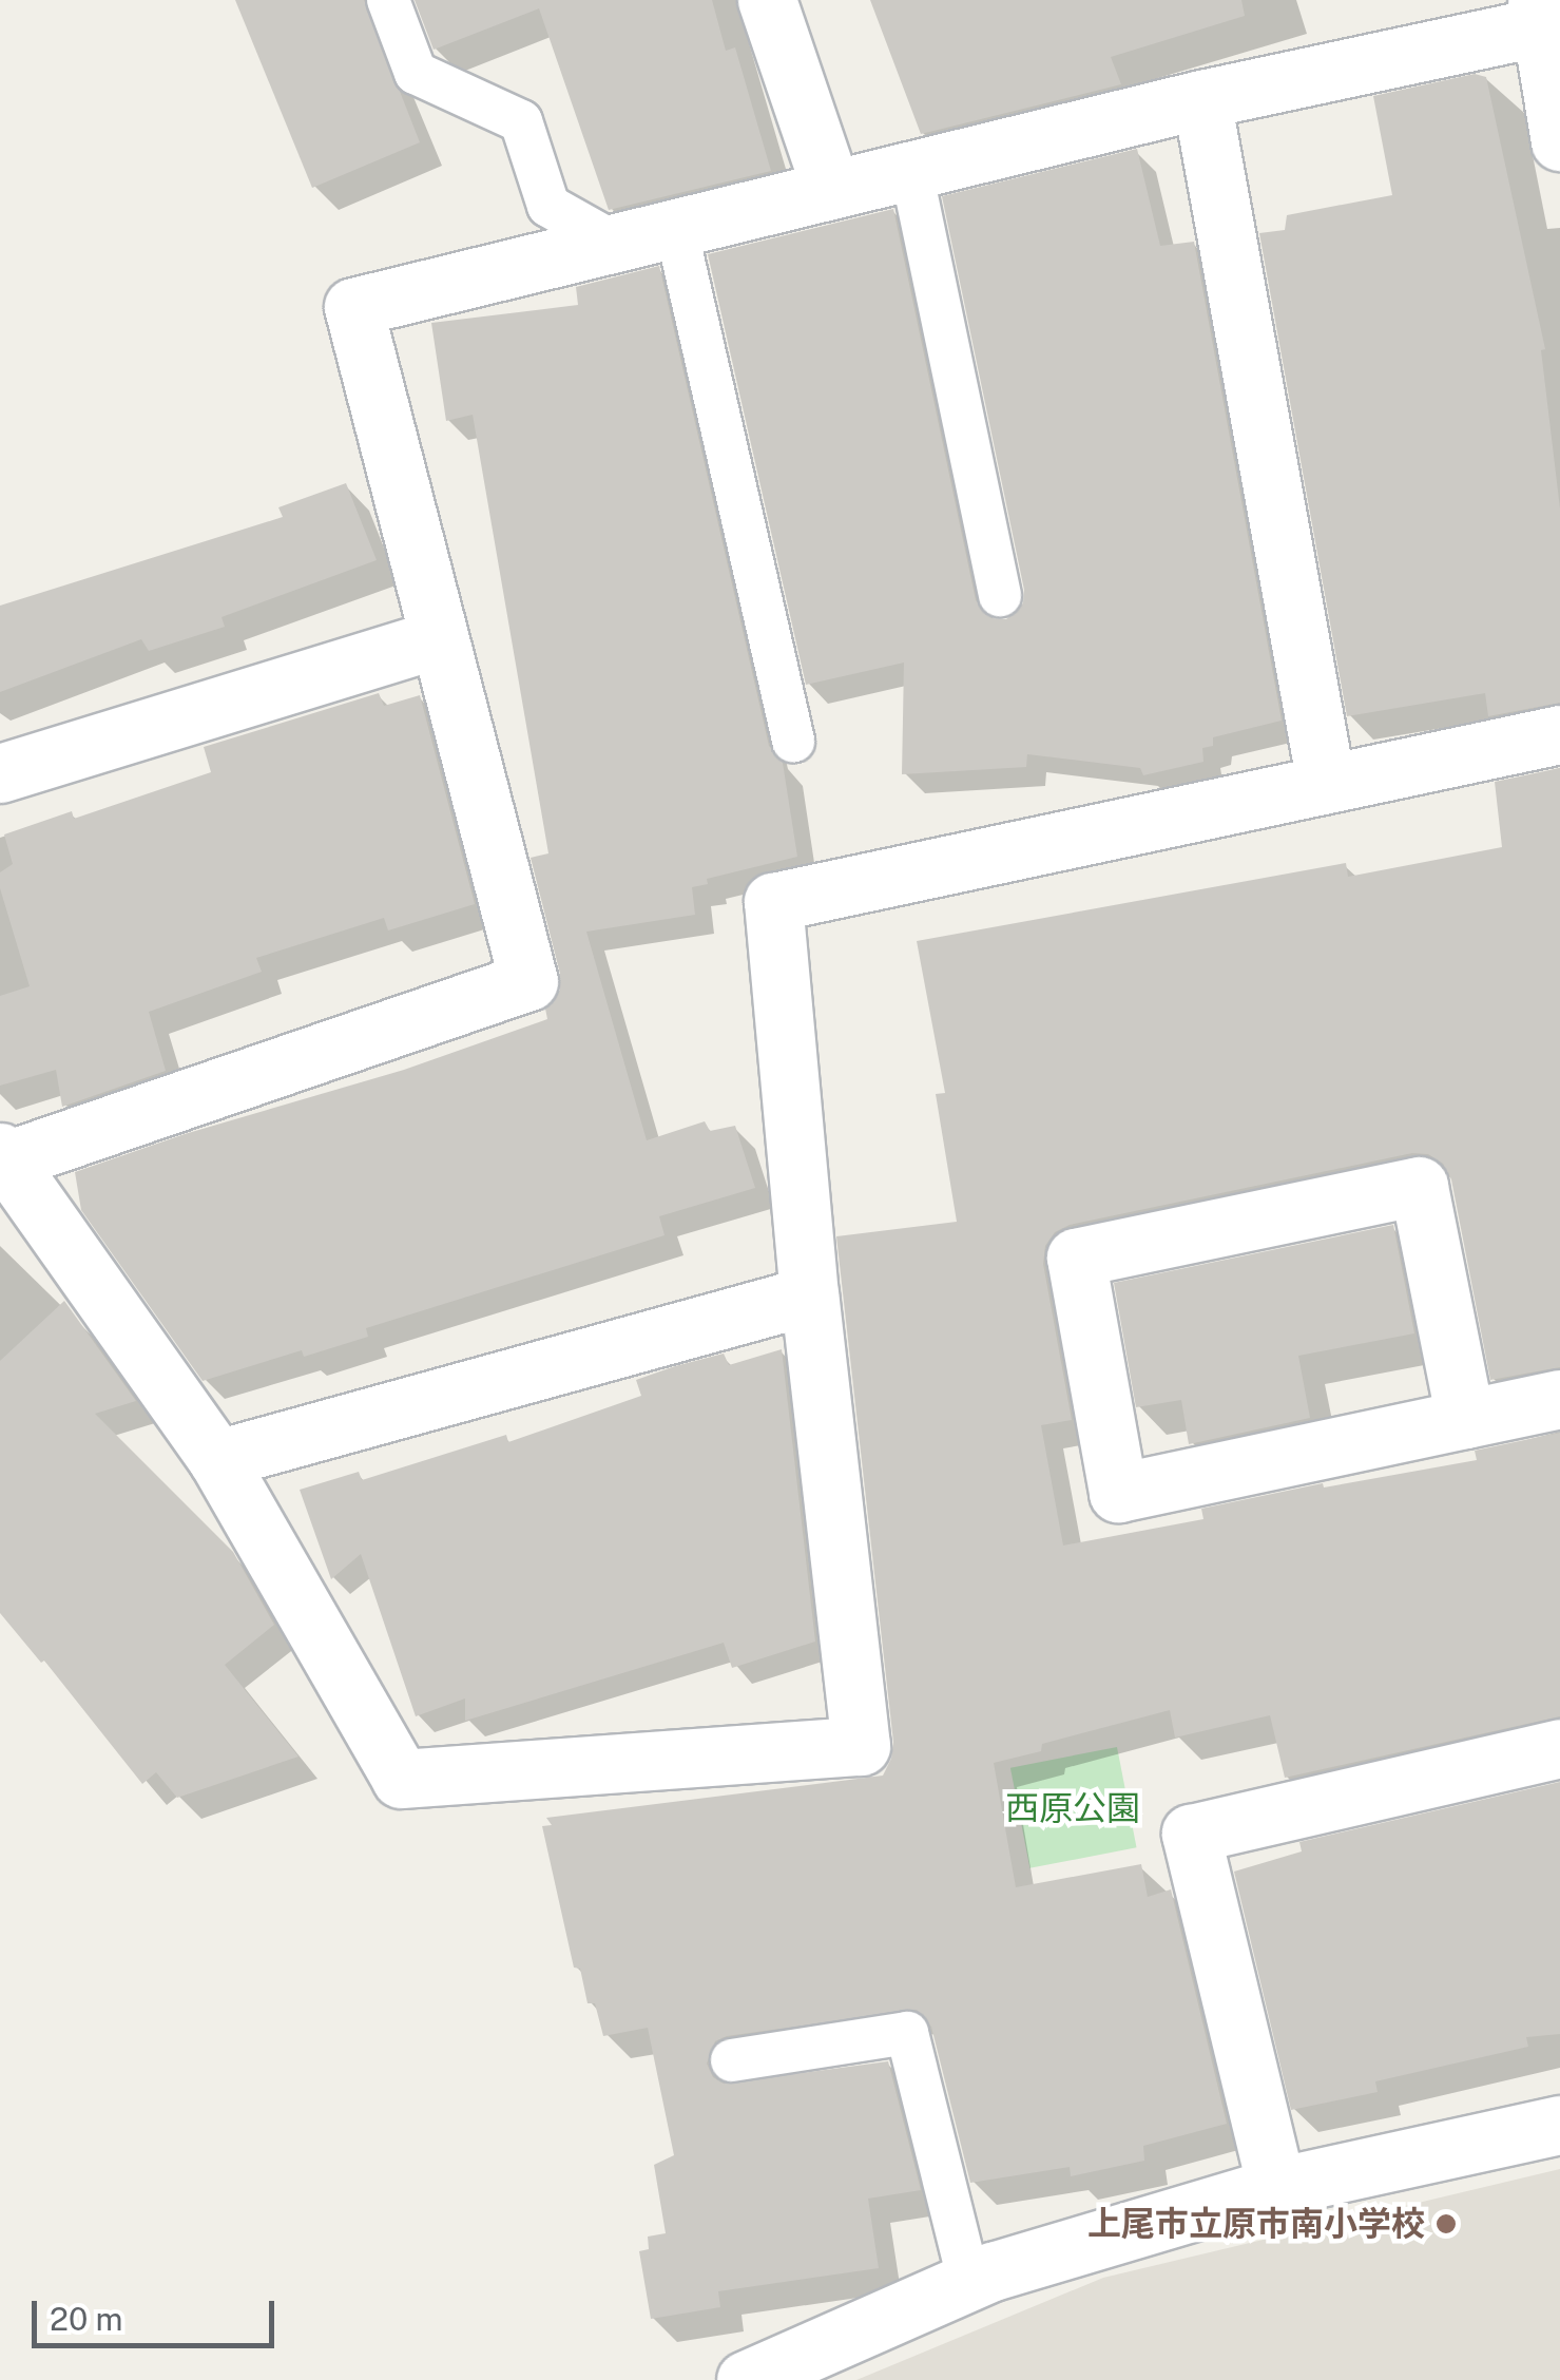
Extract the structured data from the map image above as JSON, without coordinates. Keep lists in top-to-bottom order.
{
  "parks": ["西原公園"],
  "places": ["上尾市立原市南小学校"],
  "scale_bar": "20 m"
}
